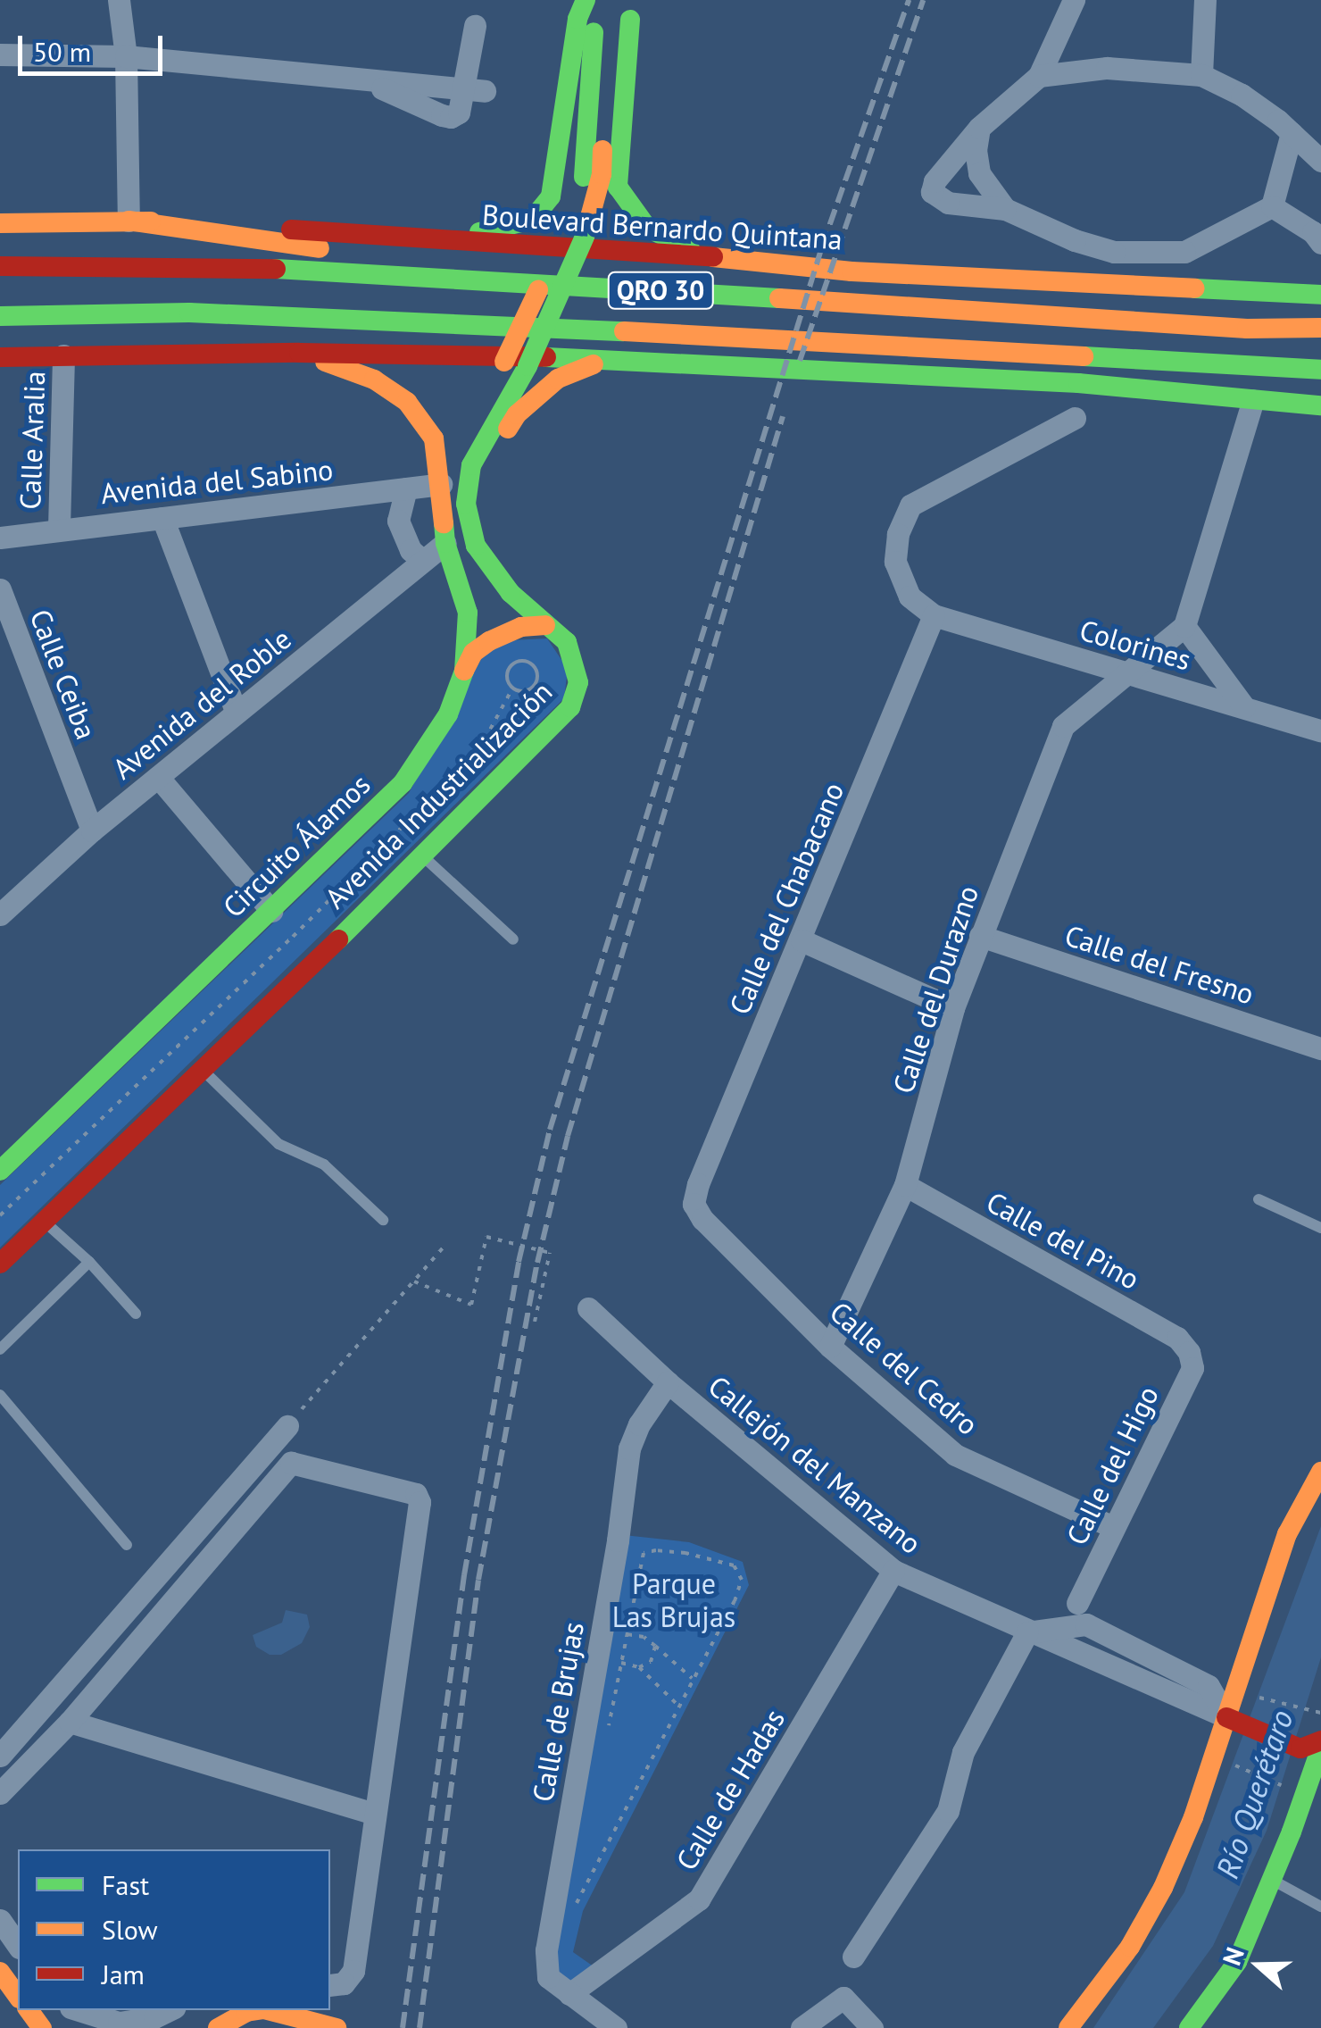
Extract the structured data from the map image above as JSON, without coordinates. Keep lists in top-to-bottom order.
{
  "streets": {
    "main road": [
      "Boulevard Bernardo Quintana",
      "QRO 30",
      "Avenida Industrialización",
      "Circuito Álamos"
    ],
    "street": [
      "Calle Aralia",
      "Avenida del Sabino",
      "Colorines",
      "Calle Ceiba",
      "Avenida del Roble",
      "Calle del Chabacano",
      "Calle del Fresno",
      "Calle del Durazno",
      "Calle del Pino",
      "Calle del Cedro",
      "Callejón del Manzano",
      "Calle del Higo",
      "Calle de Brujas",
      "Calle de Hadas"
    ]
  },
  "crossings": [
    ["Calle Aralia", "Avenida del Sabino"],
    ["Avenida del Sabino", "Circuito Álamos"],
    ["Colorines", "Calle del Chabacano"],
    ["Colorines", "Calle del Durazno"],
    ["Calle Ceiba", "Avenida del Roble"],
    ["Avenida del Roble", "Circuito Álamos"],
    ["Calle del Chabacano", "Calle del Cedro"],
    ["Calle del Fresno", "Calle del Durazno"],
    ["Calle del Durazno", "Calle del Pino"],
    ["Calle del Durazno", "Calle del Cedro"],
    ["Calle del Pino", "Calle del Higo"],
    ["Calle del Cedro", "Calle del Higo"],
    ["Callejón del Manzano", "Calle de Brujas"],
    ["Callejón del Manzano", "Calle de Hadas"],
    ["Calle de Brujas", "Calle de Hadas"]
  ],
  "water": ["Río Querétaro"],
  "parks": ["Parque Las Brujas"],
  "legend": ["Fast", "Slow", "Jam"],
  "scale_bar": "50 m",
  "north": "left"
}
